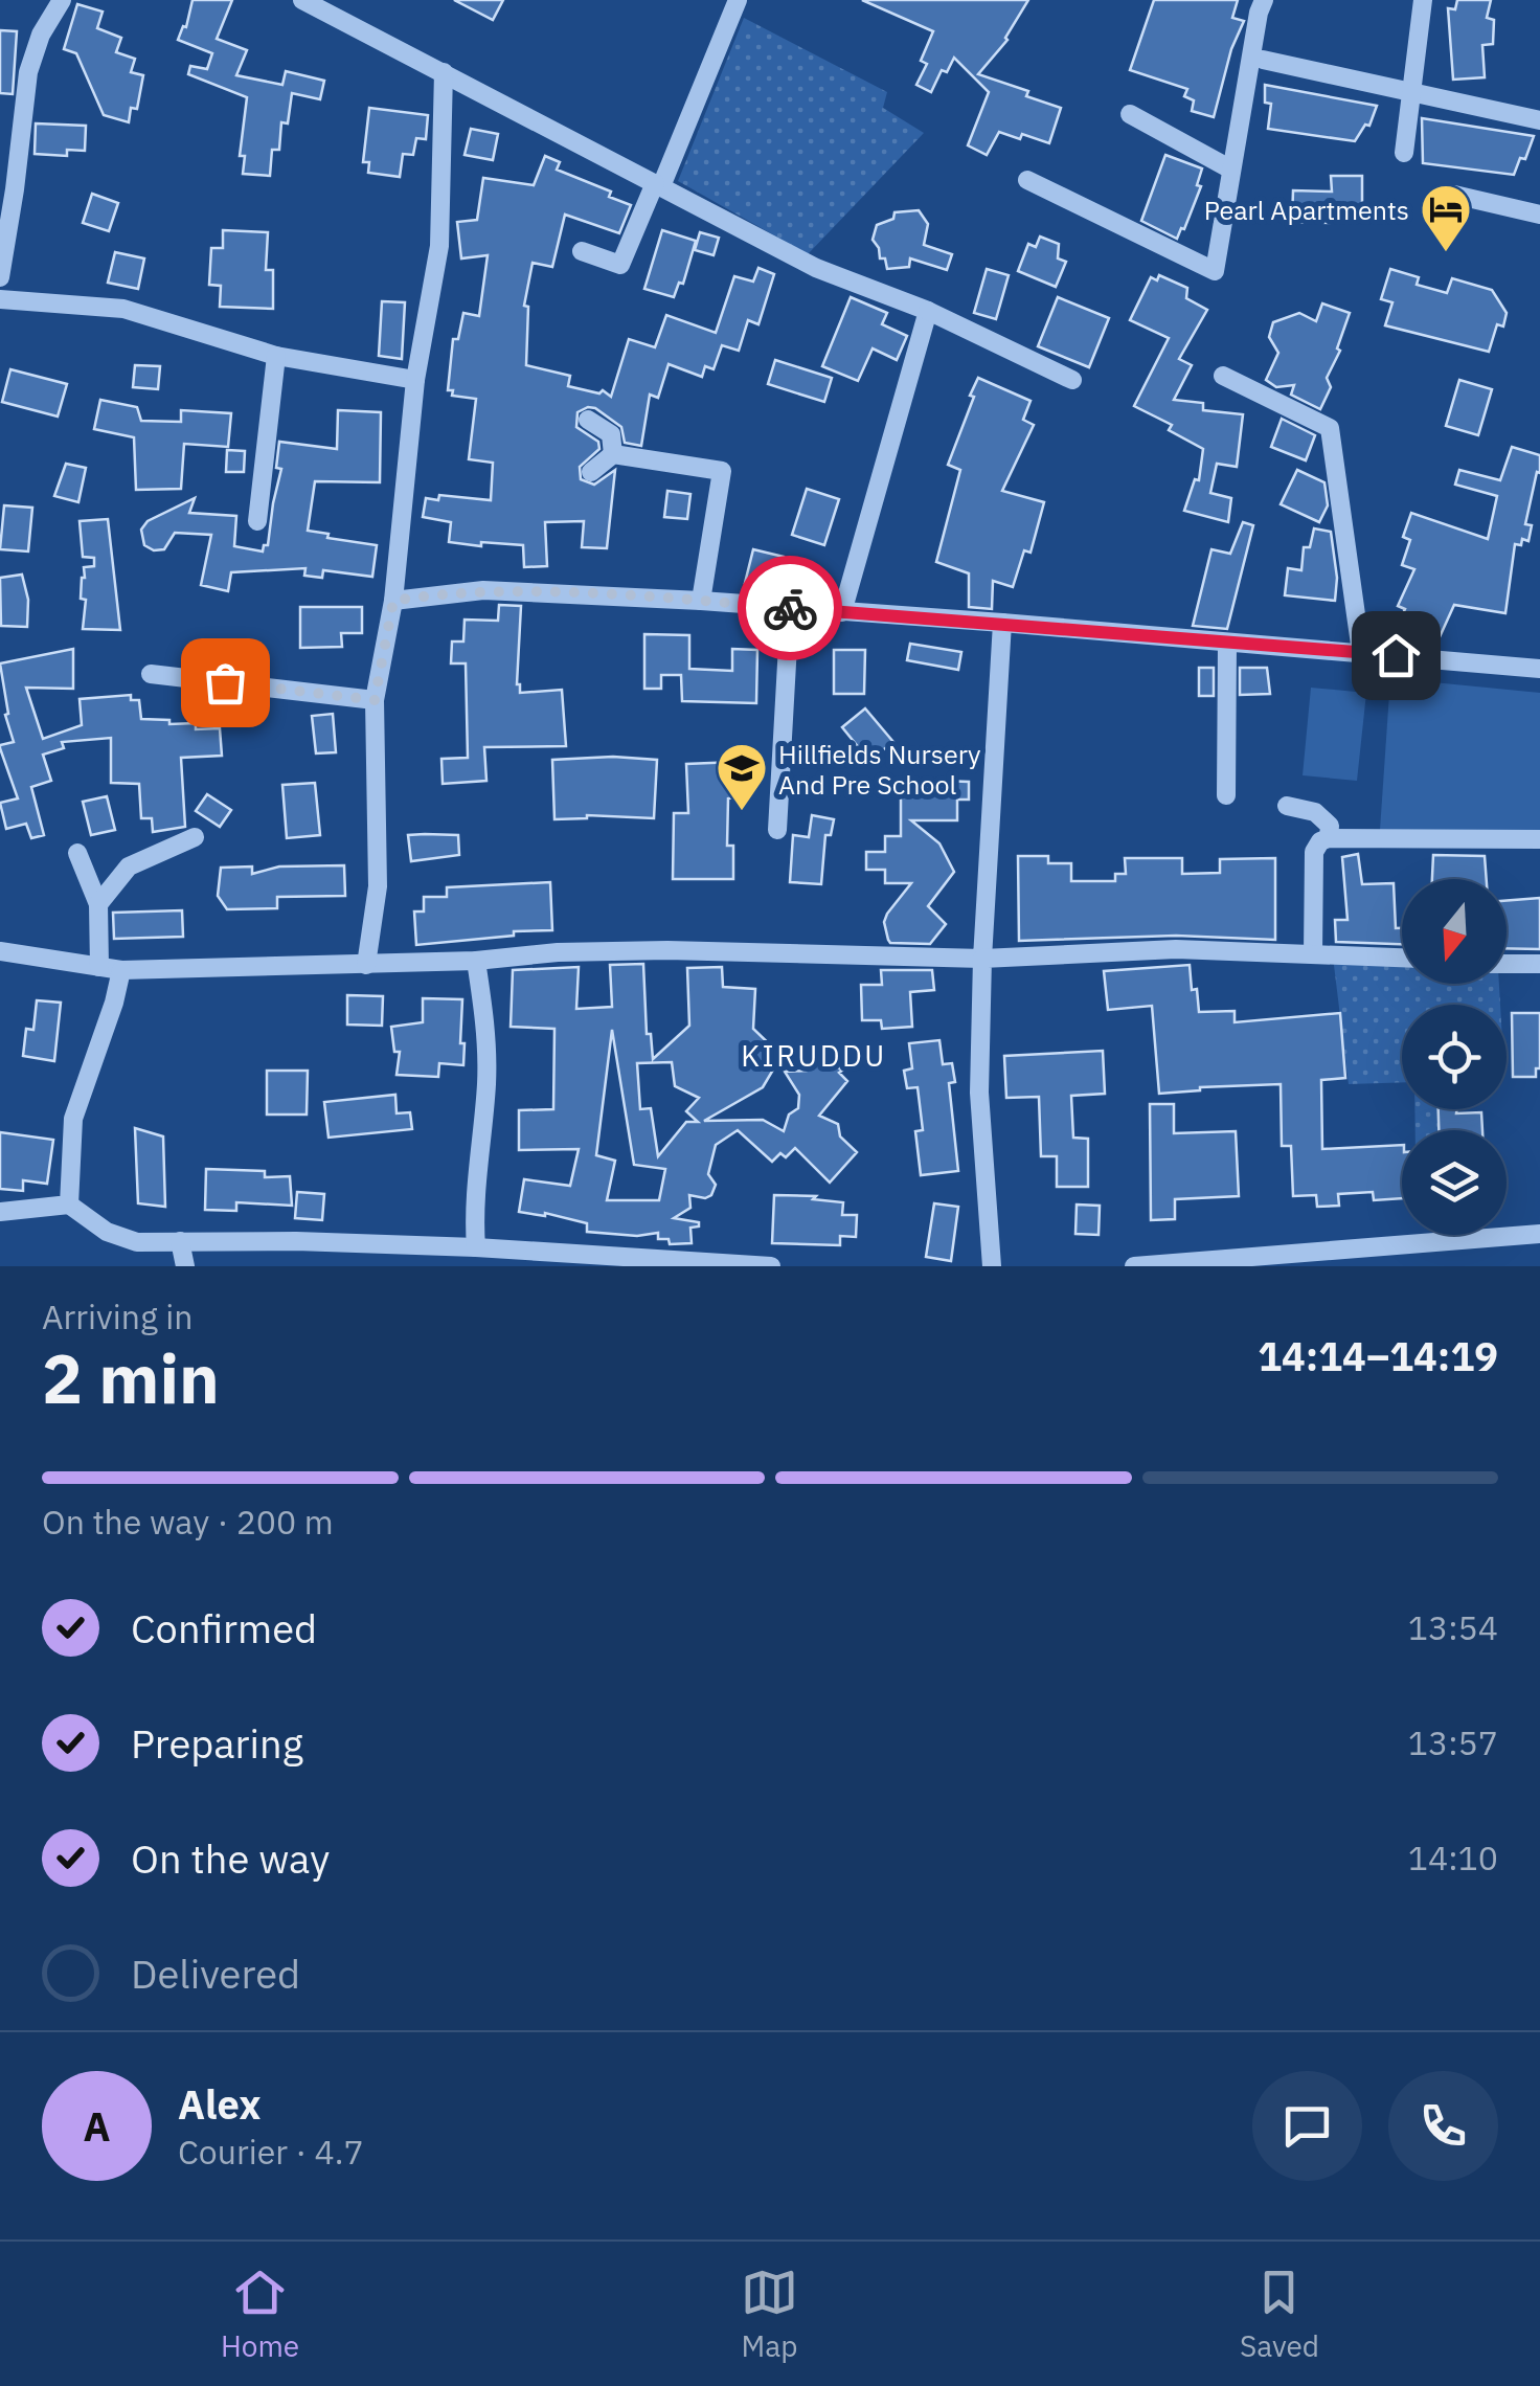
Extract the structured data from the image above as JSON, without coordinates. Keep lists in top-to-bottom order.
{
  "districts": ["KIRUDDU"],
  "places": {
    "hotel": ["Pearl Apartments"],
    "school or university": ["Hillfields Nursery And Pre School"]
  },
  "north": "bottom",
  "page": {
    "heading": ["2 min", "Arriving in", "14:14–14:19"],
    "panel": ["Alex", "Courier · 4.7"],
    "bar": "On the way · 200 m",
    "list": [
      ["Confirmed", "13:54"],
      ["Preparing", "13:57"],
      ["On the way", "14:10"],
      "Delivered"
    ],
    "round": "A",
    "tabs": ["Home", "Map", "Saved"]
  }
}
